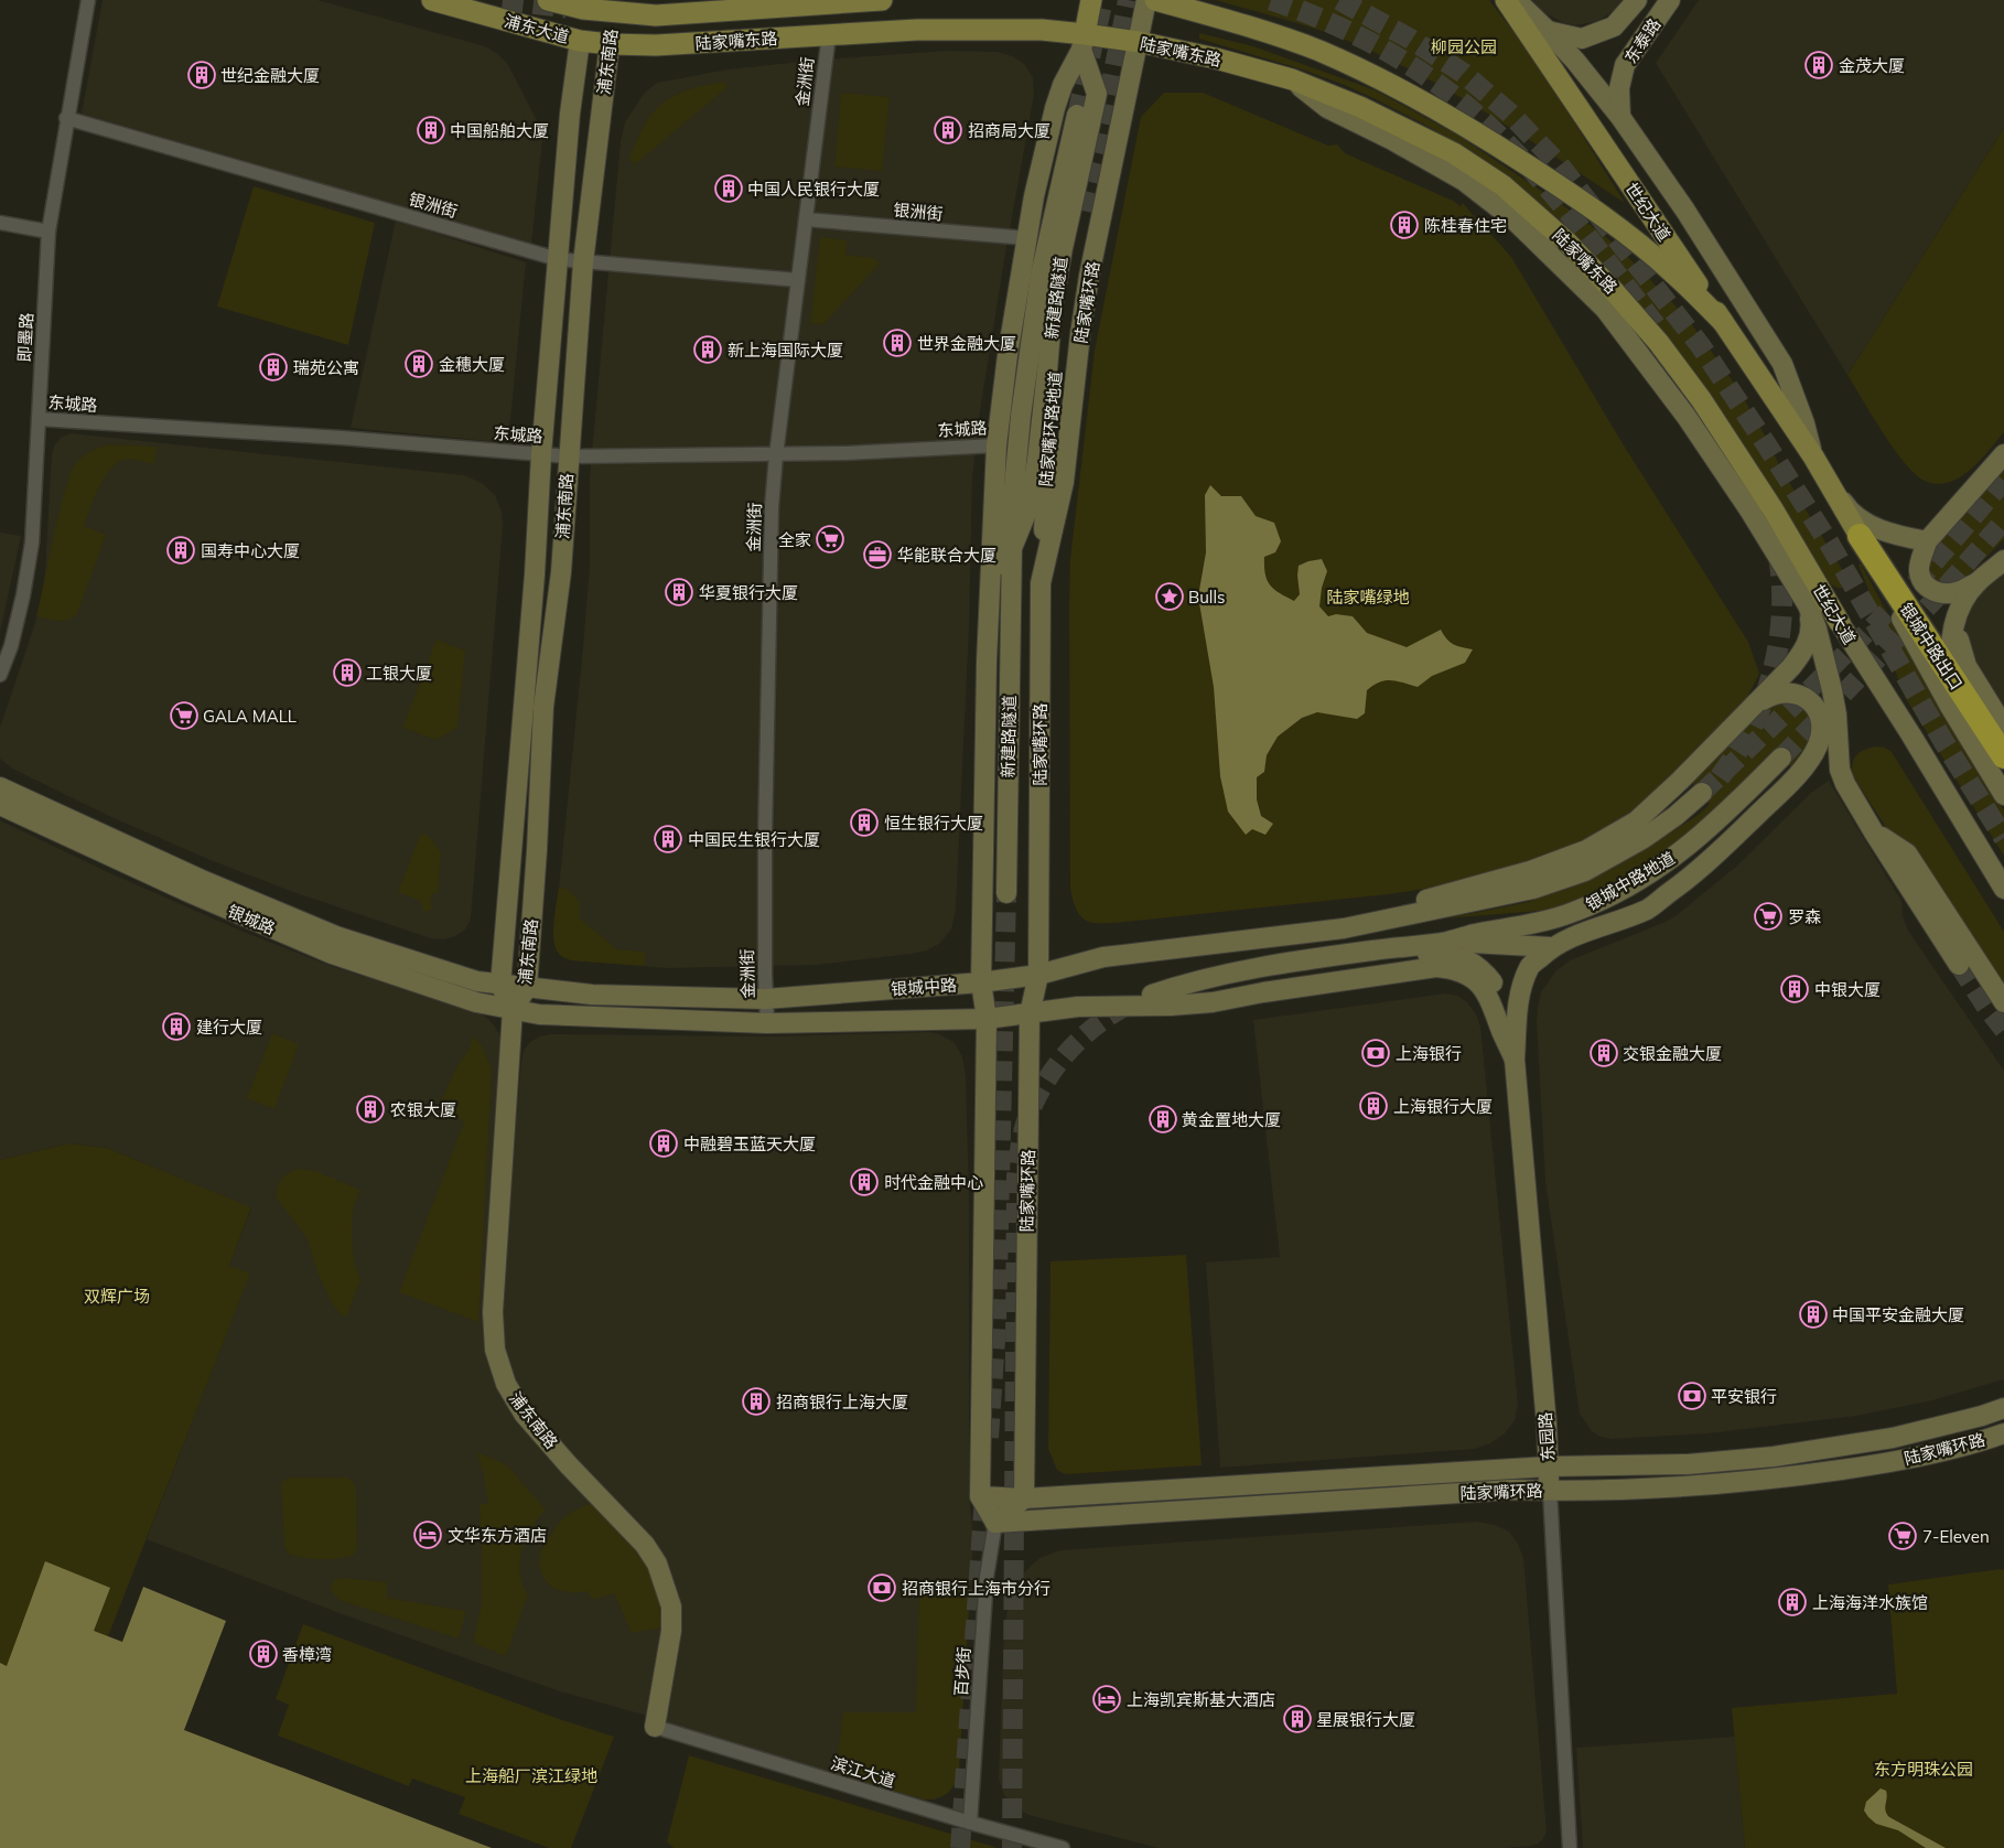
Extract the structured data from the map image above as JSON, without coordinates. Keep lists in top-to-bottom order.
{
  "streets": {
    "highway": ["银城中路出口"],
    "main road": [
      "浦东大道",
      "陆家嘴东路",
      "东泰路",
      "浦东南路",
      "世纪大道",
      "新建路隧道",
      "陆家嘴环路",
      "陆家嘴环路地道",
      "银城中路地道",
      "银城路",
      "银城中路",
      "东园路"
    ],
    "street": [
      "金洲街",
      "银洲街",
      "即墨路",
      "东城路",
      "百步街",
      "滨江大道"
    ]
  },
  "crossings": [
    ["浦东大道", "陆家嘴东路"],
    ["浦东大道", "浦东南路"],
    ["陆家嘴东路", "浦东南路"],
    ["陆家嘴东路", "金洲街"],
    ["陆家嘴东路", "世纪大道"],
    ["陆家嘴东路", "新建路隧道"],
    ["陆家嘴东路", "陆家嘴环路"],
    ["浦东南路", "银洲街"],
    ["浦东南路", "东城路"],
    ["浦东南路", "银城路"],
    ["浦东南路", "银城中路"],
    ["浦东南路", "滨江大道"],
    ["金洲街", "银洲街"],
    ["金洲街", "东城路"],
    ["金洲街", "银城中路"],
    ["银洲街", "即墨路"],
    ["世纪大道", "银城中路出口"],
    ["陆家嘴环路", "陆家嘴环路地道"],
    ["陆家嘴环路", "银城中路"],
    ["陆家嘴环路", "东园路"],
    ["陆家嘴环路", "百步街"],
    ["即墨路", "东城路"],
    ["银城中路地道", "银城中路"],
    ["银城路", "银城中路"],
    ["银城中路", "东园路"],
    ["百步街", "滨江大道"]
  ],
  "parks": [
    "柳园公园",
    "陆家嘴绿地",
    "双辉广场",
    "东方明珠公园",
    "上海船厂滨江绿地"
  ],
  "places": {
    "building": [
      "金茂大厦",
      "世纪金融大厦",
      "中国船舶大厦",
      "招商局大厦",
      "中国人民银行大厦",
      "陈桂春住宅",
      "世界金融大厦",
      "新上海国际大厦",
      "金穗大厦",
      "瑞苑公寓",
      "国寿中心大厦",
      "华夏银行大厦",
      "工银大厦",
      "恒生银行大厦",
      "中国民生银行大厦",
      "中银大厦",
      "建行大厦",
      "交银金融大厦",
      "上海银行大厦",
      "农银大厦",
      "黄金置地大厦",
      "中融碧玉蓝天大厦",
      "时代金融中心",
      "中国平安金融大厦",
      "招商银行上海大厦",
      "上海海洋水族馆",
      "香樟湾",
      "星展银行大厦"
    ],
    "supermarket": [
      "全家",
      "GALA MALL",
      "罗森",
      "7-Eleven"
    ],
    "office": ["华能联合大厦"],
    "place": ["Bulls"],
    "bank": ["上海银行", "平安银行", "招商银行上海市分行"],
    "hotel": ["文华东方酒店", "上海凯宾斯基大酒店"]
  }
}
